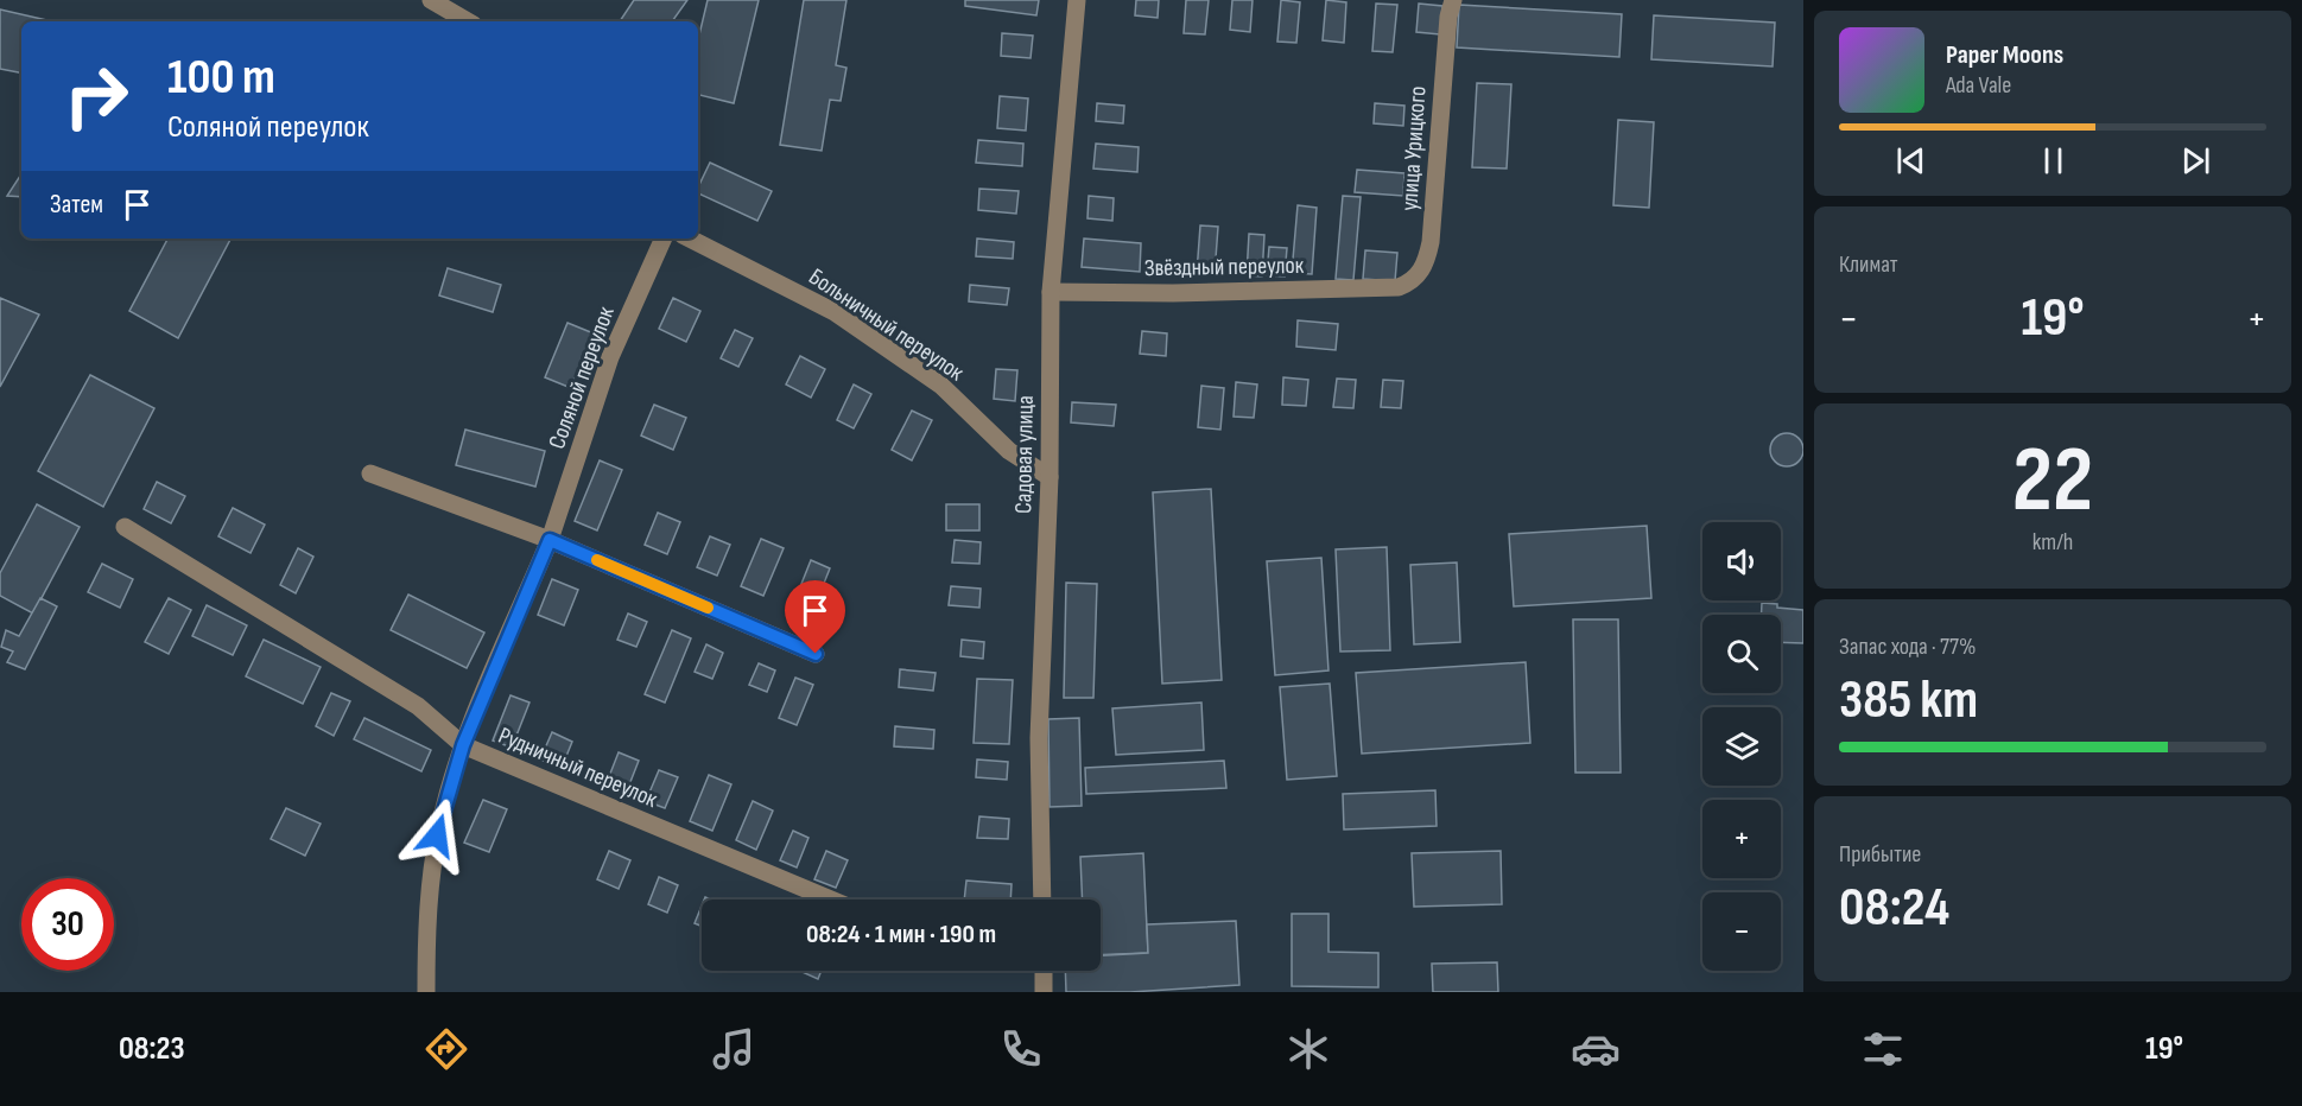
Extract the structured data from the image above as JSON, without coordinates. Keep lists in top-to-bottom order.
{
  "streets": {
    "street": [
      "улица Урицкого",
      "Звёздный переулок",
      "Больничный переулок",
      "Соляной переулок",
      "Садовая улица",
      "Рудничный переулок"
    ]
  },
  "crossings": [
    ["улица Урицкого", "Звёздный переулок"],
    ["Звёздный переулок", "Садовая улица"],
    ["Больничный переулок", "Садовая улица"],
    ["Соляной переулок", "Рудничный переулок"]
  ],
  "page": {
    "turn": ["100 m", "Соляной переулок"],
    "song": ["Paper Moons", "Ada Vale"],
    "then": "Затем",
    "tile": [
      "Климат",
      ["22", "km/h"],
      ["Запас хода · 77%", "385 km"],
      ["Прибытие", "08:24"]
    ],
    "heat": ["−", "19°", "+"],
    "map_buttons": ["+", "−"],
    "limit": "30",
    "trip": "08:24 · 1 мин · 190 m",
    "tabs": ["08:23", "19°"]
  }
}
